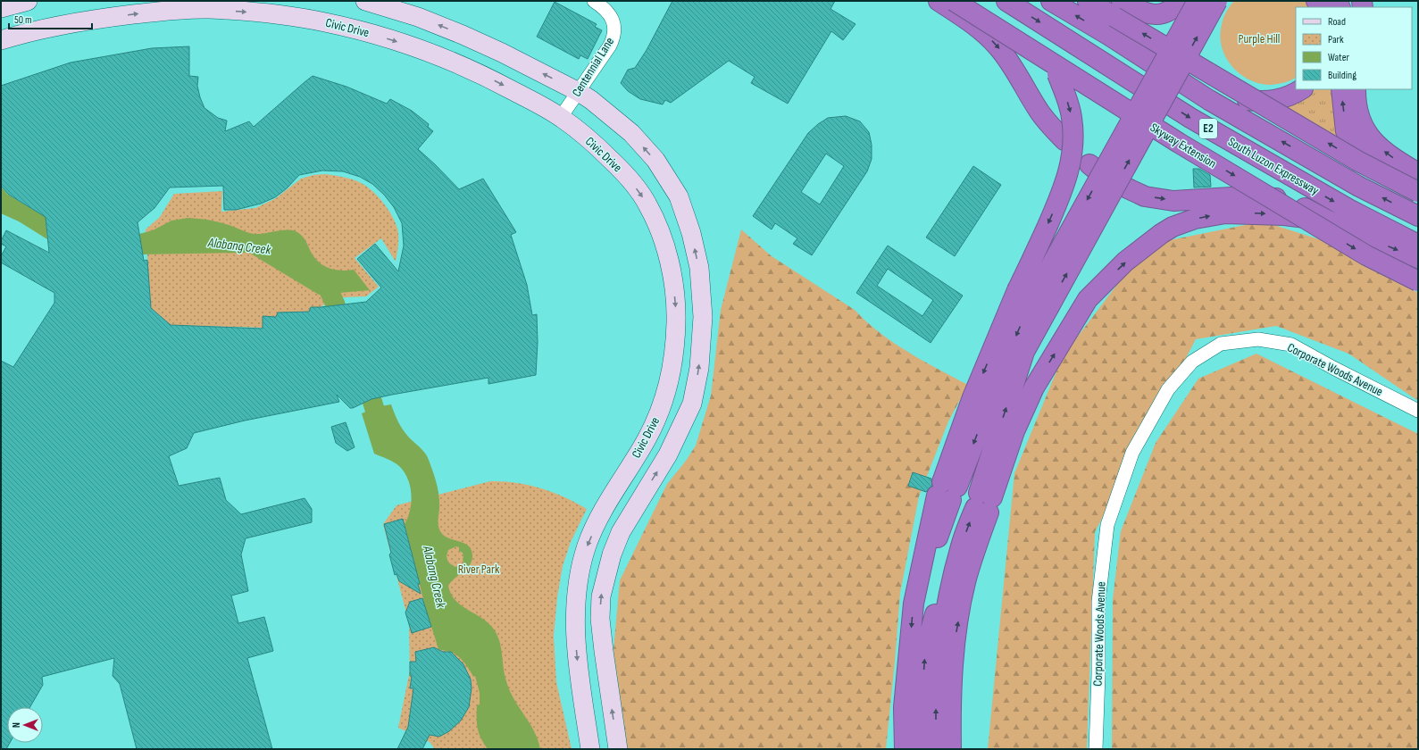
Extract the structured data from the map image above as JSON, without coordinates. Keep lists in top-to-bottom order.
{
  "streets": {
    "highway": ["E2", "Skyway Extension", "South Luzon Expressway"],
    "main road": ["Civic Drive"],
    "street": ["Centennial Lane", "Corporate Woods Avenue"]
  },
  "crossings": [
    ["Civic Drive", "Centennial Lane"]
  ],
  "water": ["Alabang Creek"],
  "parks": ["Purple Hill", "River Park"],
  "legend": [
    "Road",
    "Park",
    "Water",
    "Building"
  ],
  "scale_bar": "50 m",
  "north": "left"
}
